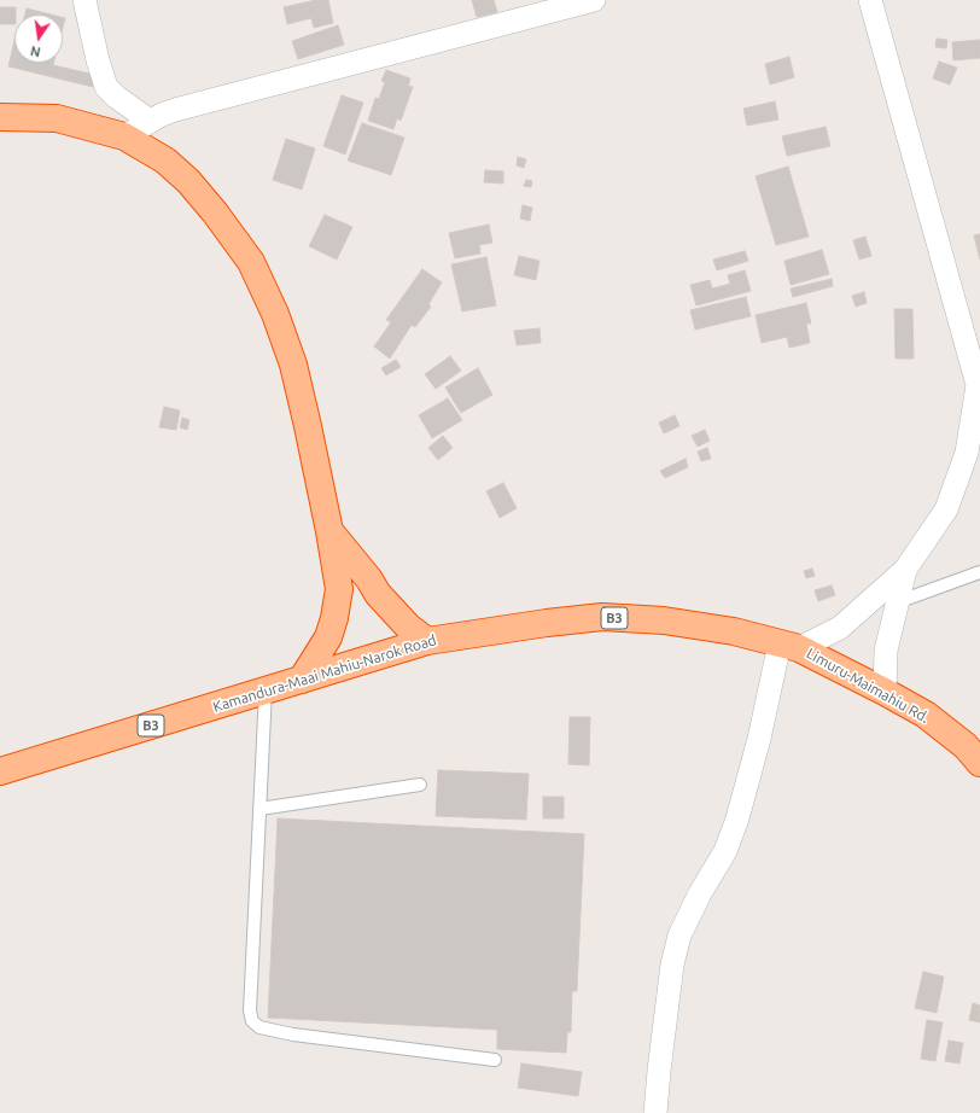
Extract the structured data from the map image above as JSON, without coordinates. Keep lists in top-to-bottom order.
{
  "streets": {
    "highway": ["B3", "Kamandura-Maai Mahiu-Narok Road", "Limuru-Maimahiu Rd."]
  },
  "crossings": [
    ["Kamandura-Maai Mahiu-Narok Road", "Limuru-Maimahiu Rd."]
  ],
  "north": "bottom"
}
